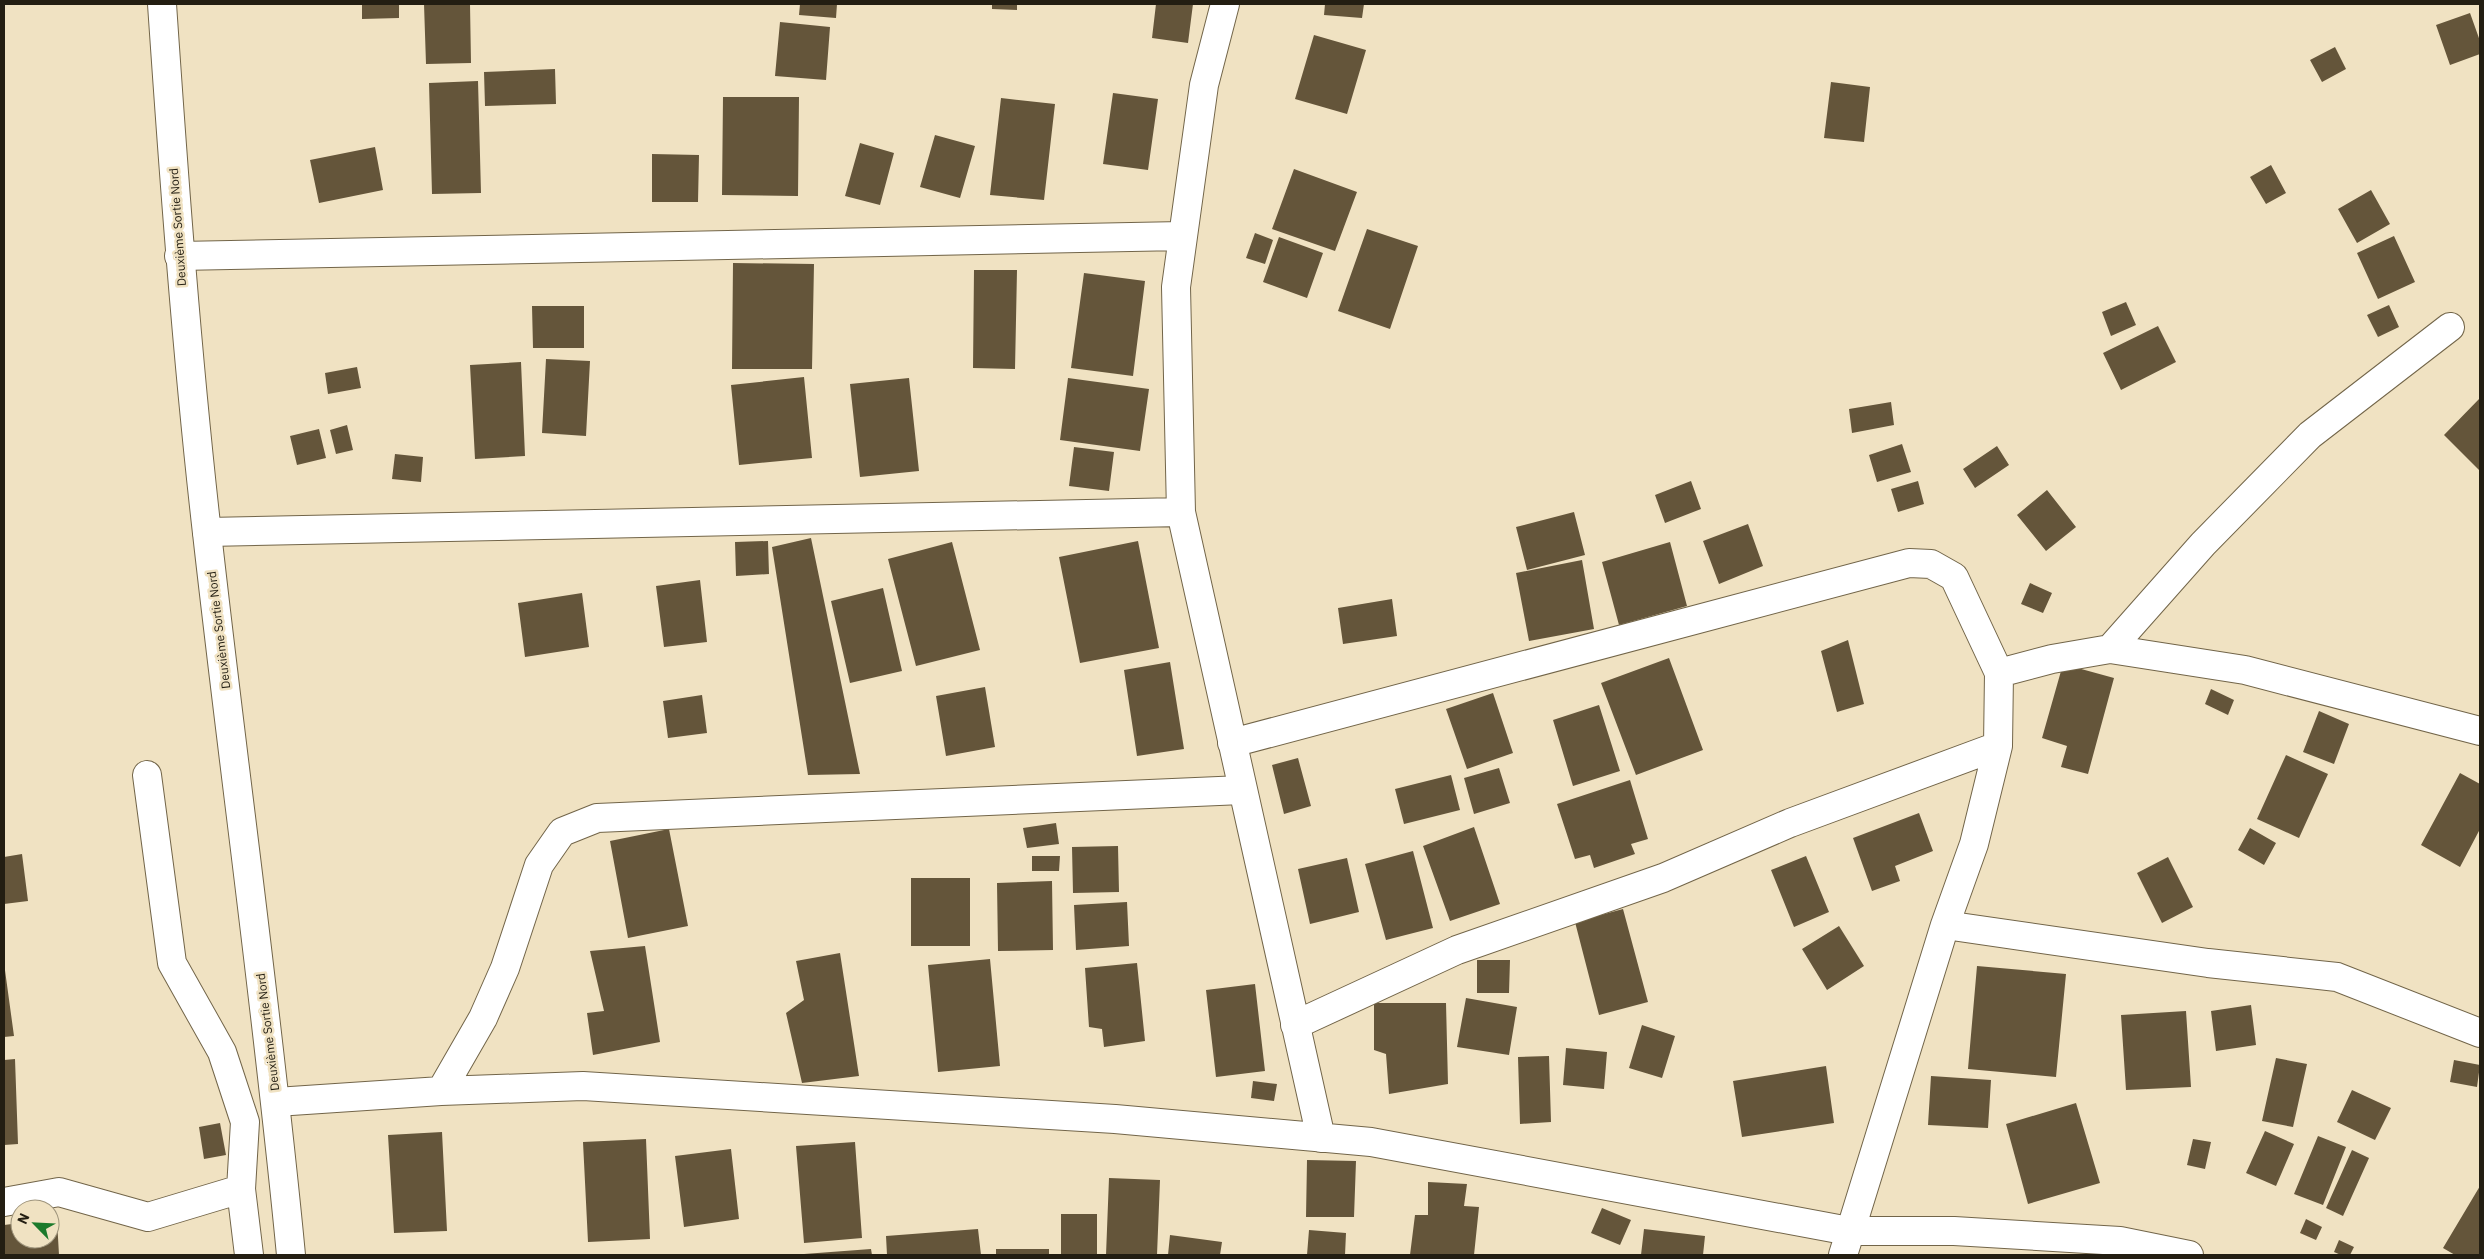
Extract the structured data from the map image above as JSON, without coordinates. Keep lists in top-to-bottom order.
{
  "streets": {
    "street": ["Deuxième Sortie Nord"]
  },
  "north": "top left"
}
